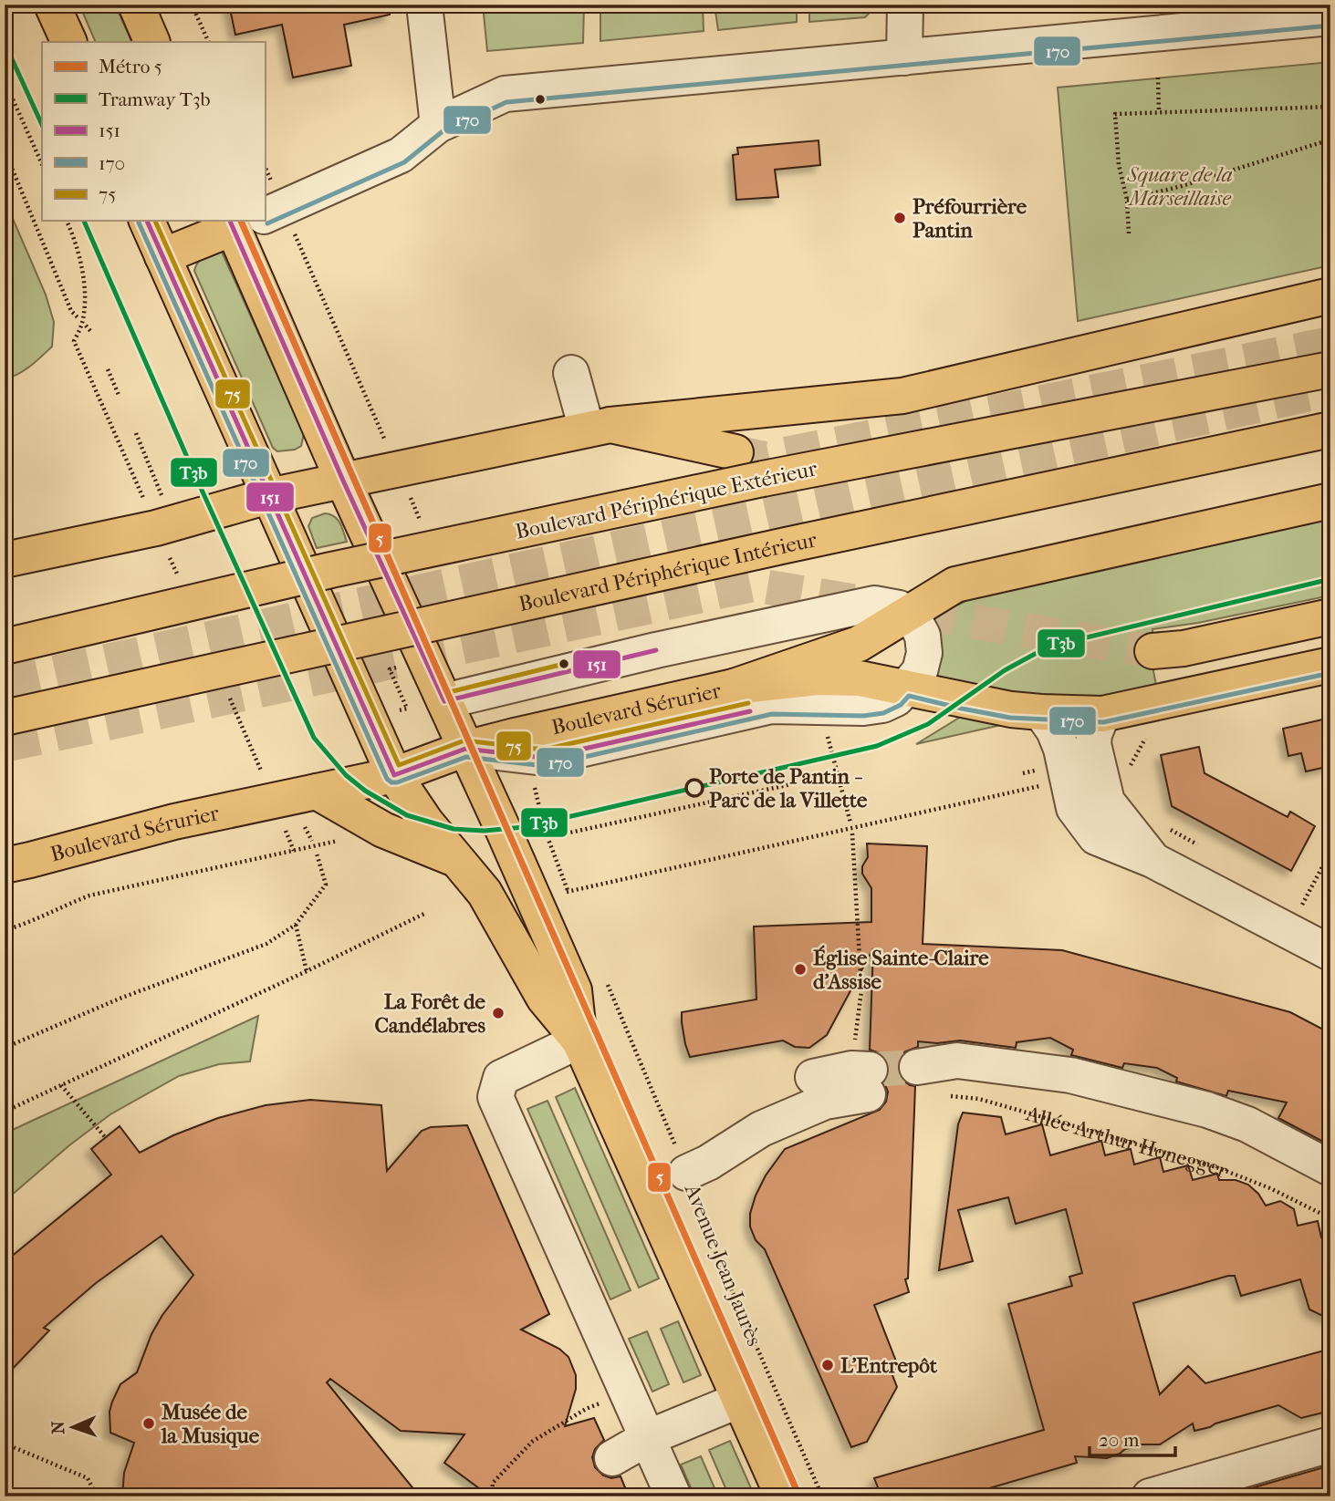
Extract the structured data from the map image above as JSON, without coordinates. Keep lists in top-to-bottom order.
{
  "streets": {
    "main road": [
      "Boulevard Périphérique Extérieur",
      "Boulevard Périphérique Intérieur",
      "Boulevard Sérurier",
      "Avenue Jean Jaurès"
    ],
    "path": ["Allée Arthur Honegger"]
  },
  "crossings": [
    ["Boulevard Sérurier", "Avenue Jean Jaurès"]
  ],
  "parks": ["Square de la Marseillaise"],
  "places": [
    "Préfourrière Pantin",
    "Porte de Pantin - Parc de la Villette",
    "Église Sainte-Claire d'Assise",
    "La Forêt de Candélabres",
    "L'Entrepôt",
    "Musée de la Musique"
  ],
  "lines": [
    "transit line 170",
    "tram line T3b",
    "metro line 5",
    "transit line 151",
    "transit line 75"
  ],
  "legend": [
    "Métro 5",
    "Tramway T3b",
    "151",
    "170",
    "75"
  ],
  "scale_bar": "20 m",
  "north": "left"
}
